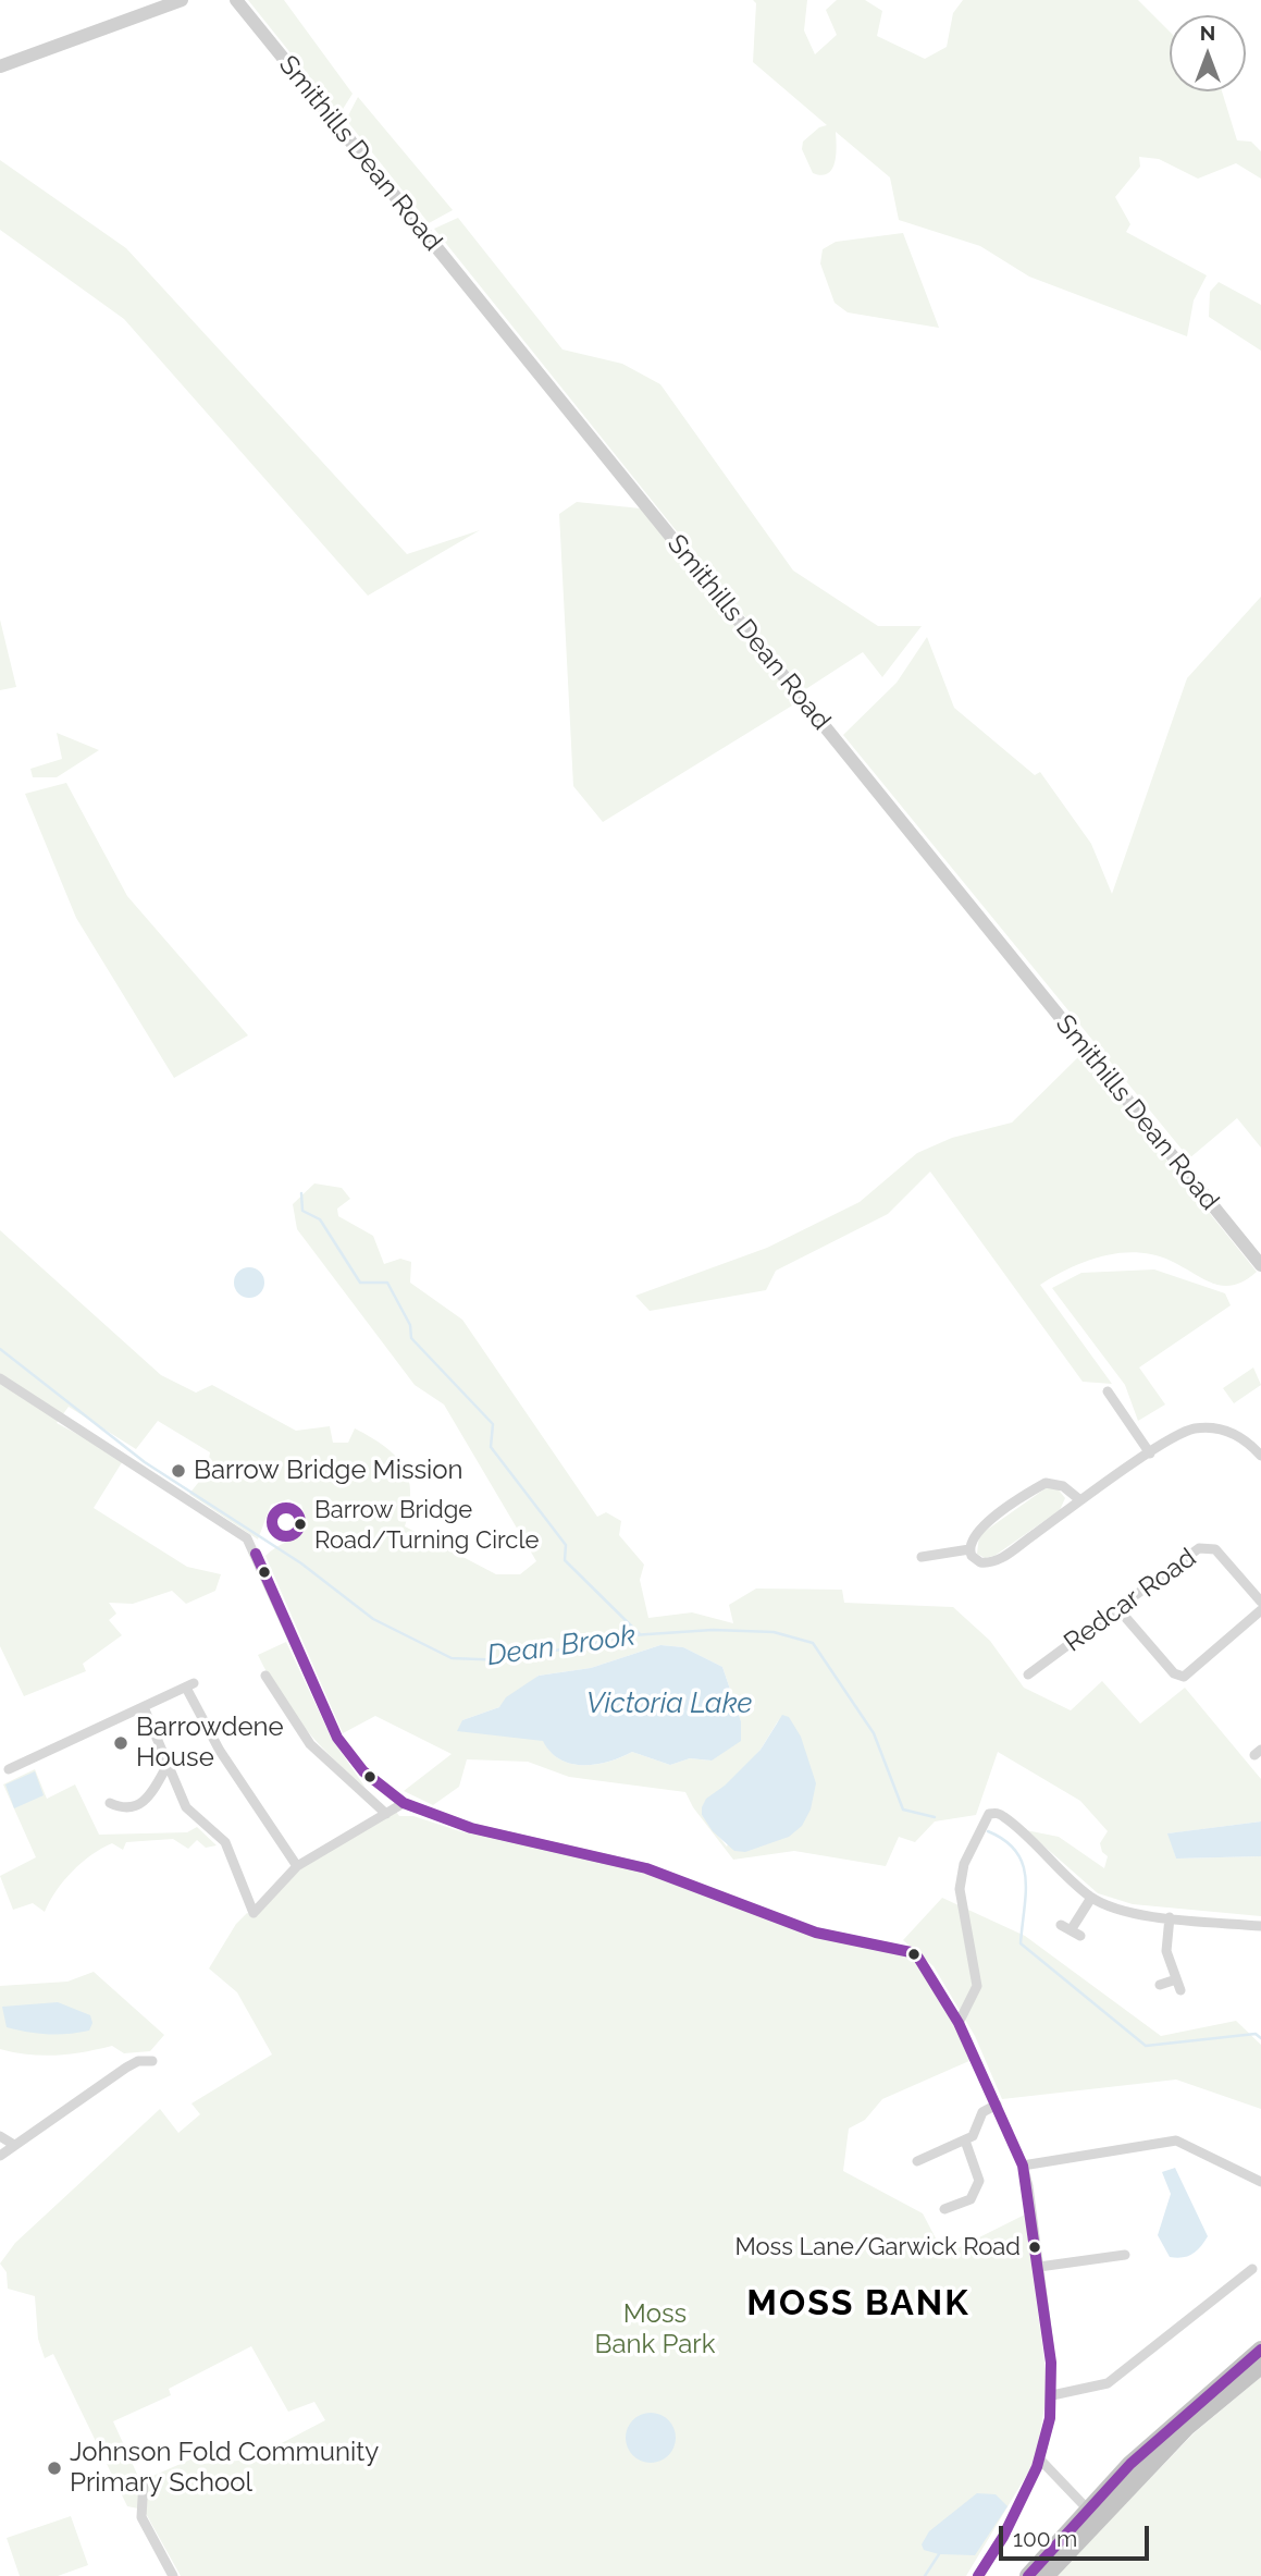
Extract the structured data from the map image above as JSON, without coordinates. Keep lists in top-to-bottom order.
{
  "streets": {
    "street": ["Smithills Dean Road", "Redcar Road"]
  },
  "districts": ["MOSS BANK"],
  "water": ["Dean Brook", "Victoria Lake"],
  "parks": ["Moss Bank Park"],
  "places": [
    "Barrow Bridge Mission",
    "Barrow Bridge Road/Turning Circle",
    "Barrowdene House",
    "Moss Lane/Garwick Road",
    "Johnson Fold Community Primary School"
  ],
  "scale_bar": "100 m",
  "north": "top"
}
